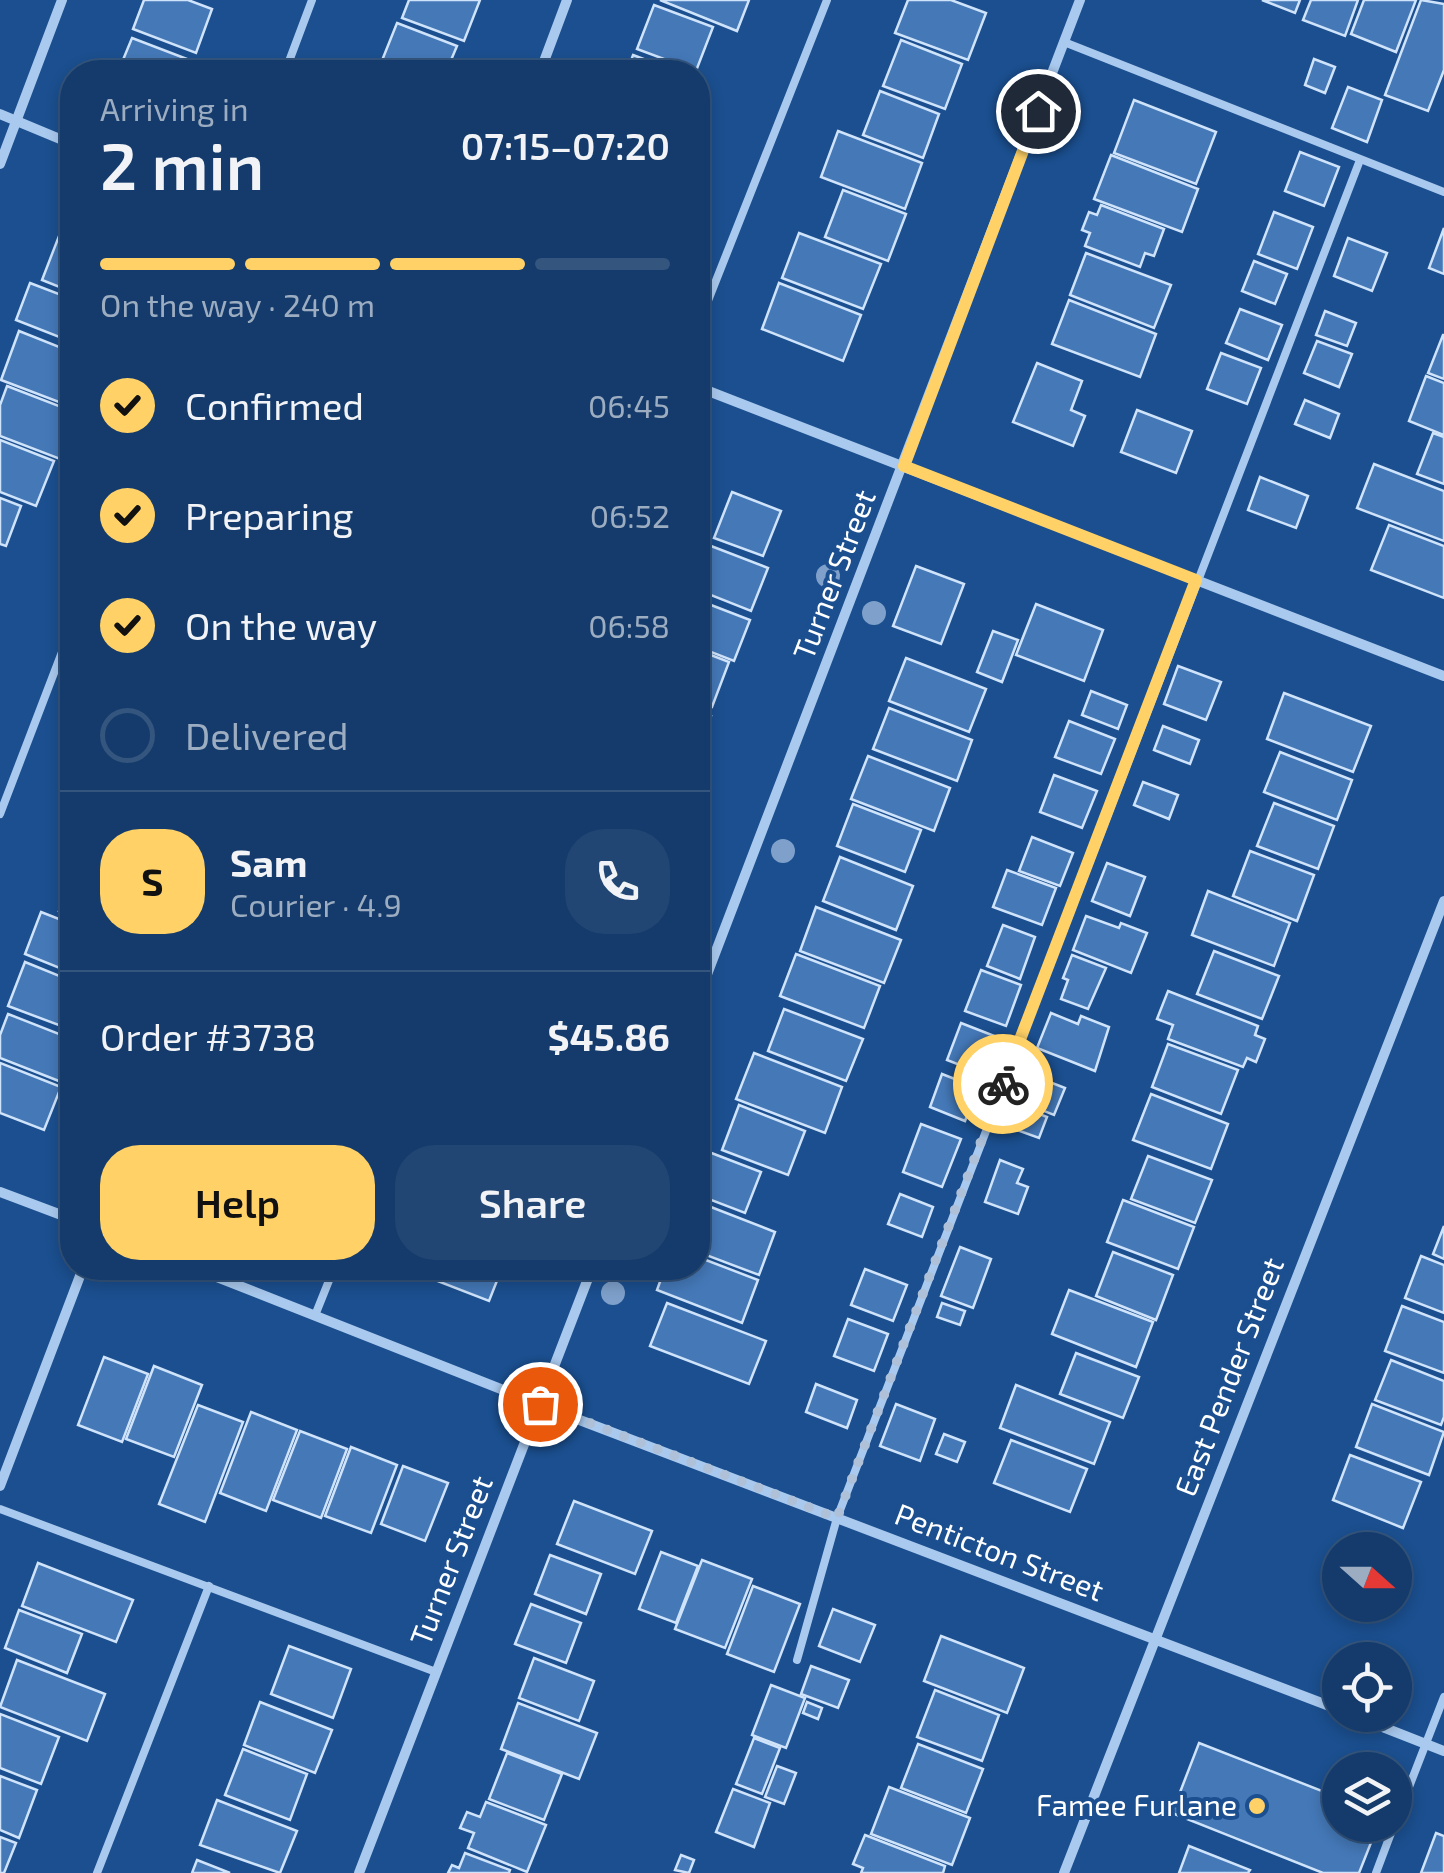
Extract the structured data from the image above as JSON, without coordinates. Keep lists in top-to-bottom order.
{
  "streets": {
    "street": ["Turner Street", "East Pender Street", "Penticton Street"]
  },
  "crossings": [
    ["Turner Street", "Penticton Street"],
    ["East Pender Street", "Penticton Street"]
  ],
  "places": ["Famee Furlane"],
  "north": "right",
  "page": {
    "heading": ["2 min", "Arriving in", "07:15–07:20"],
    "panel": [
      "Sam",
      "Courier · 4.9",
      "Order #3738",
      "$45.86"
    ],
    "bar": "On the way · 240 m",
    "list": [
      ["Confirmed", "06:45"],
      ["Preparing", "06:52"],
      ["On the way", "06:58"],
      "Delivered"
    ],
    "round": "S",
    "buttons": ["Help", "Share"]
  }
}
